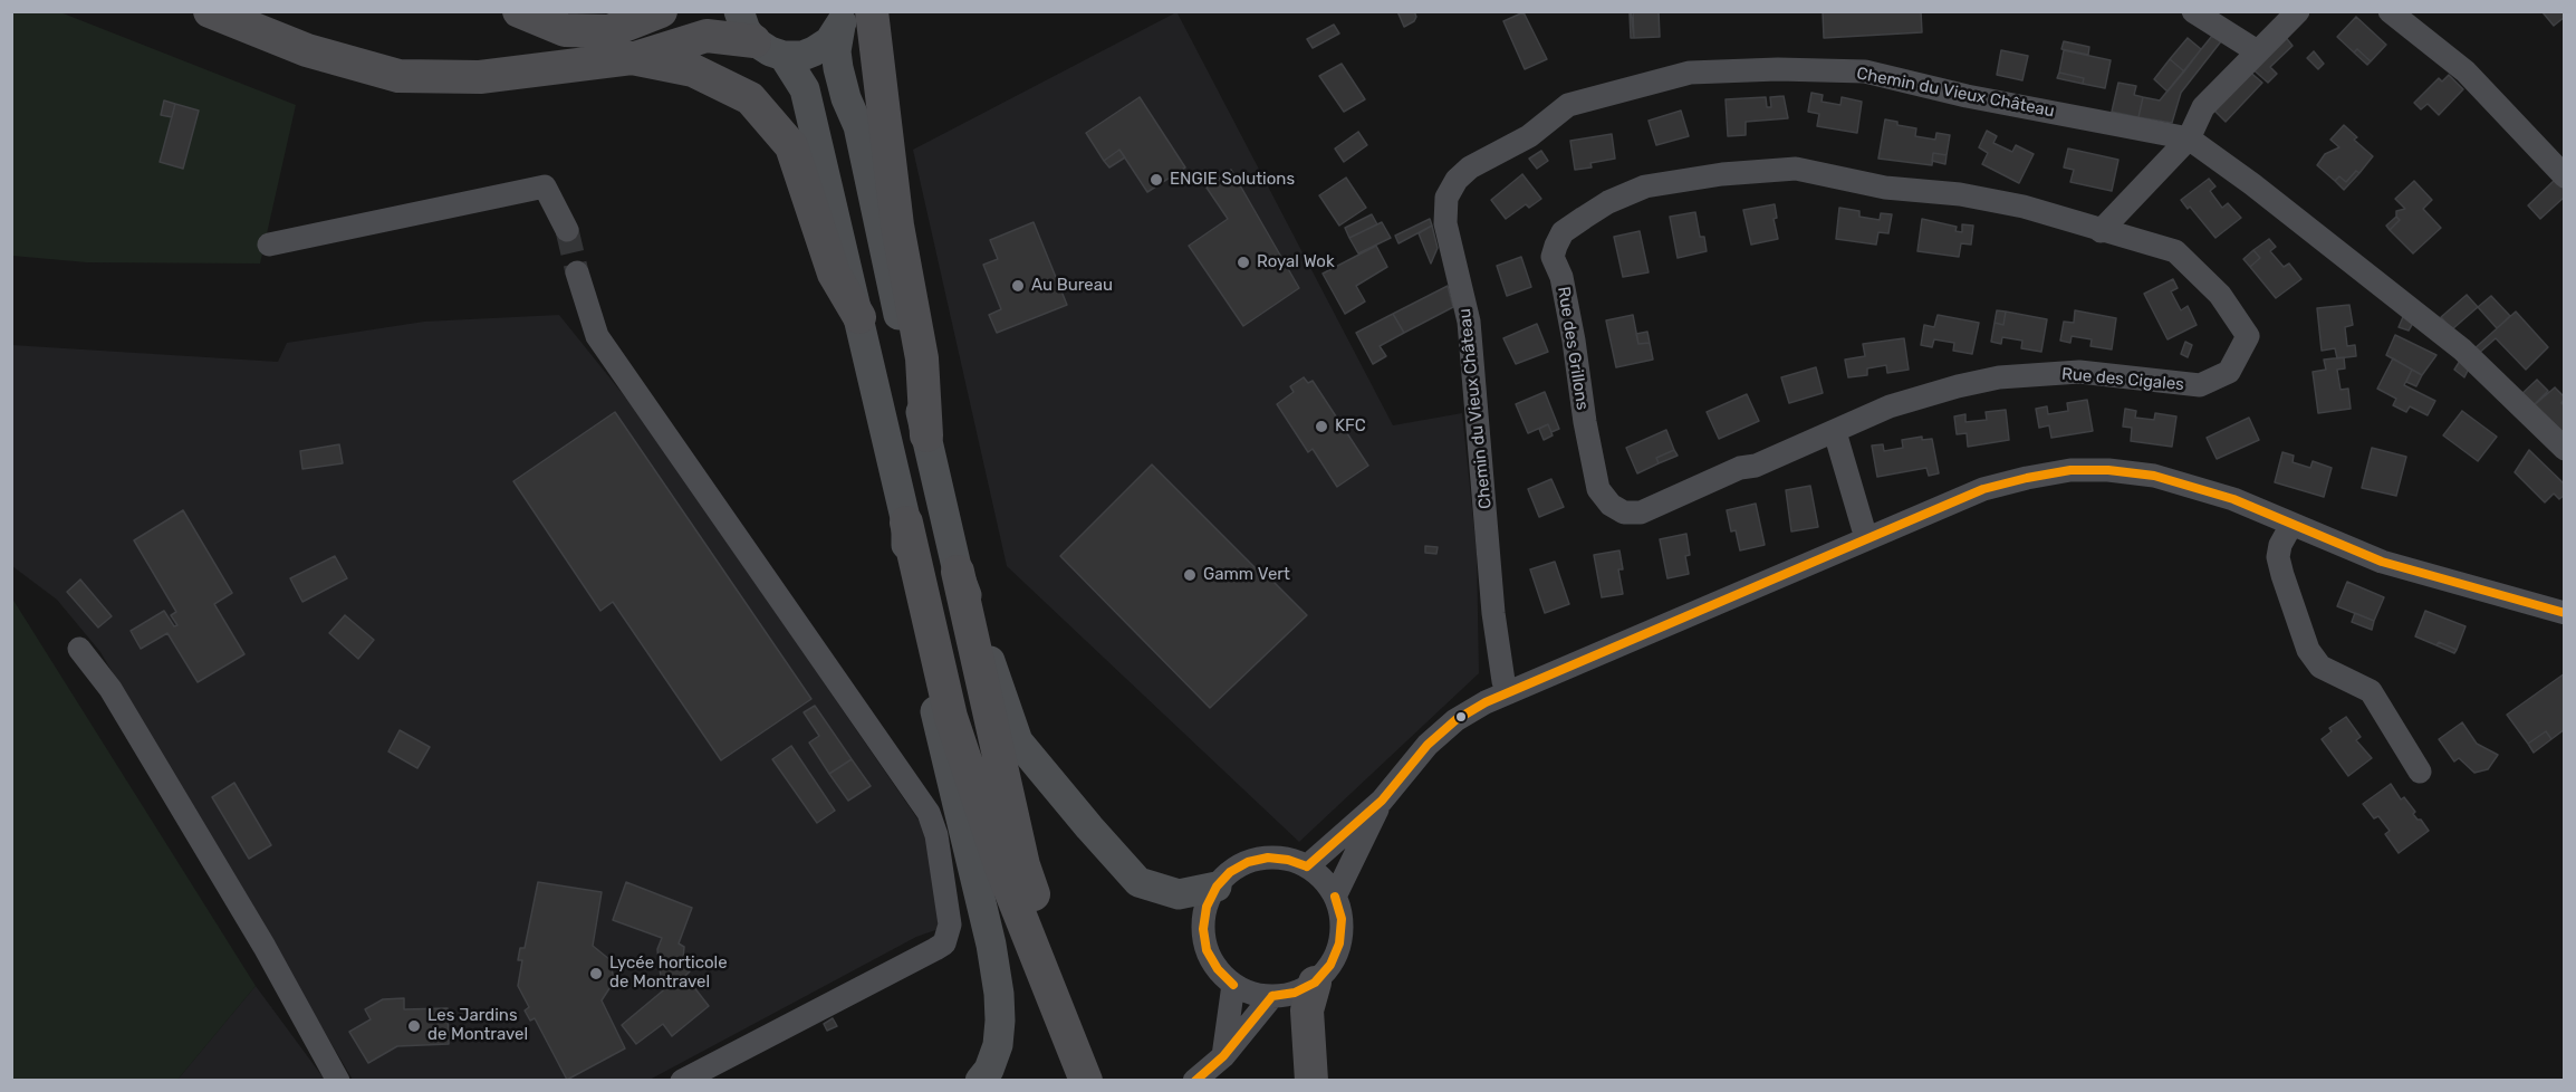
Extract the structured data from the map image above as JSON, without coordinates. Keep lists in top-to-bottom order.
{
  "streets": {
    "street": ["Chemin du Vieux Château", "Rue des Grillons", "Rue des Cigales"]
  },
  "crossings": [
    ["Rue des Grillons", "Rue des Cigales"]
  ],
  "places": [
    "ENGIE Solutions",
    "Royal Wok",
    "Au Bureau",
    "KFC",
    "Gamm Vert",
    "Lycée horticole de Montravel",
    "Les Jardins de Montravel"
  ]
}
